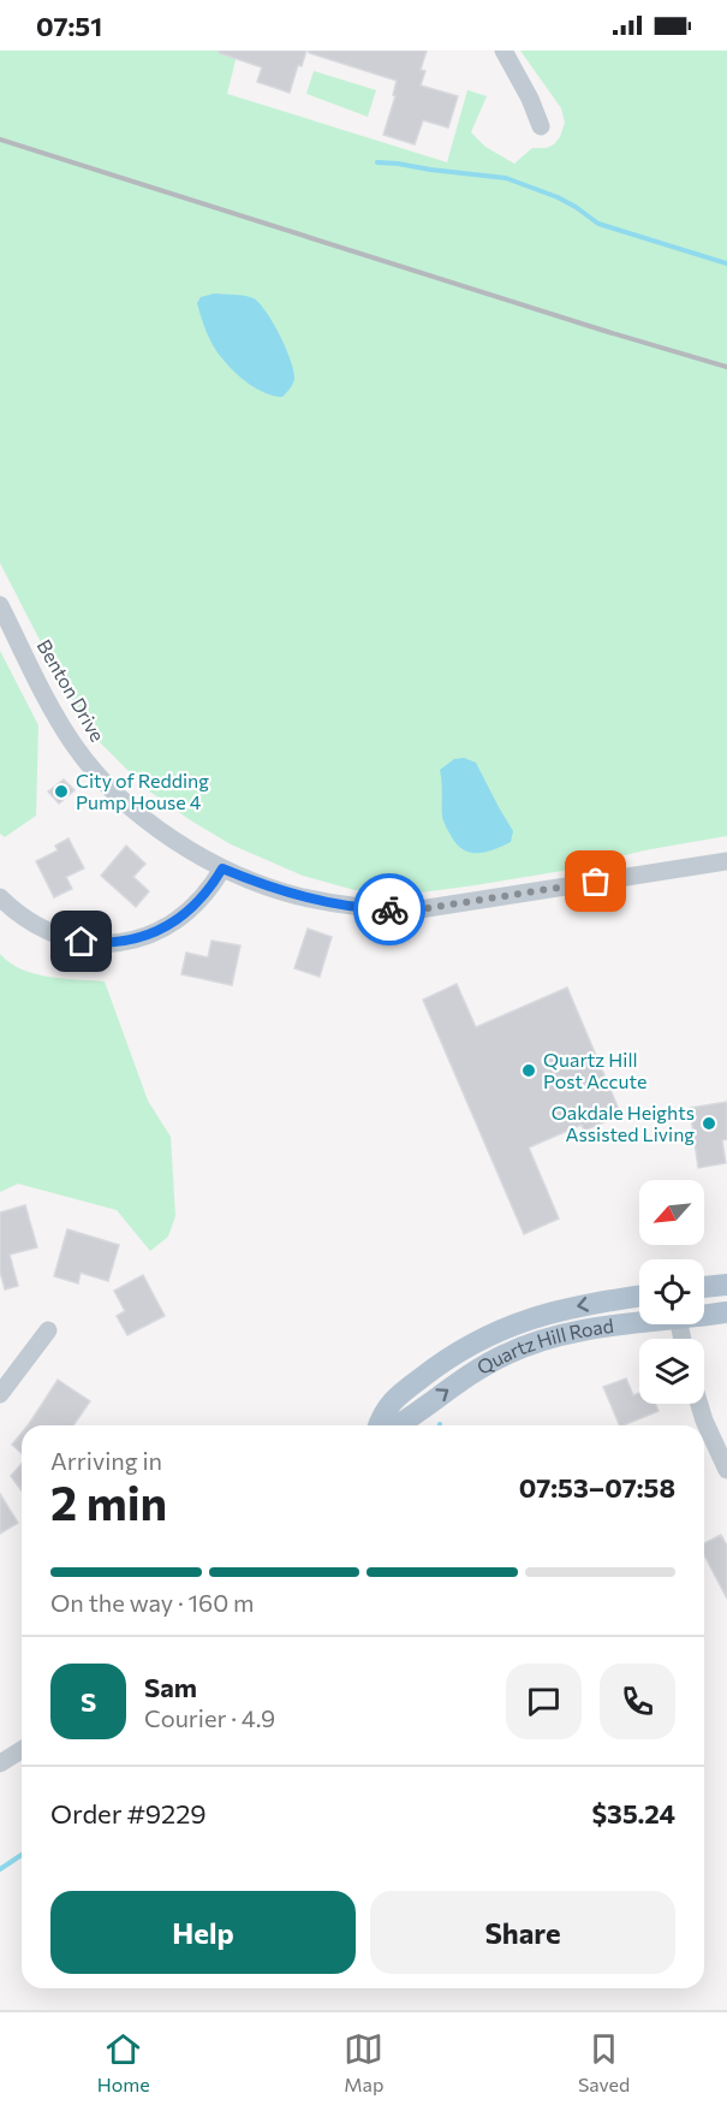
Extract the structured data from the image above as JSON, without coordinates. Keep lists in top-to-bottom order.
{
  "streets": {
    "main road": ["Quartz Hill Road"],
    "street": ["Benton Drive"]
  },
  "places": ["City of Redding Pump House 4", "Quartz Hill Post Accute", "Oakdale Heights Assisted Living"],
  "north": "bottom left",
  "page": {
    "status": "07:51",
    "heading": ["2 min", "Arriving in", "07:53–07:58"],
    "panel": [
      "Sam",
      "Courier · 4.9",
      "Order #9229",
      "$35.24"
    ],
    "bar": "On the way · 160 m",
    "round": "S",
    "buttons": ["Help", "Share"],
    "tabs": ["Home", "Map", "Saved"]
  }
}
